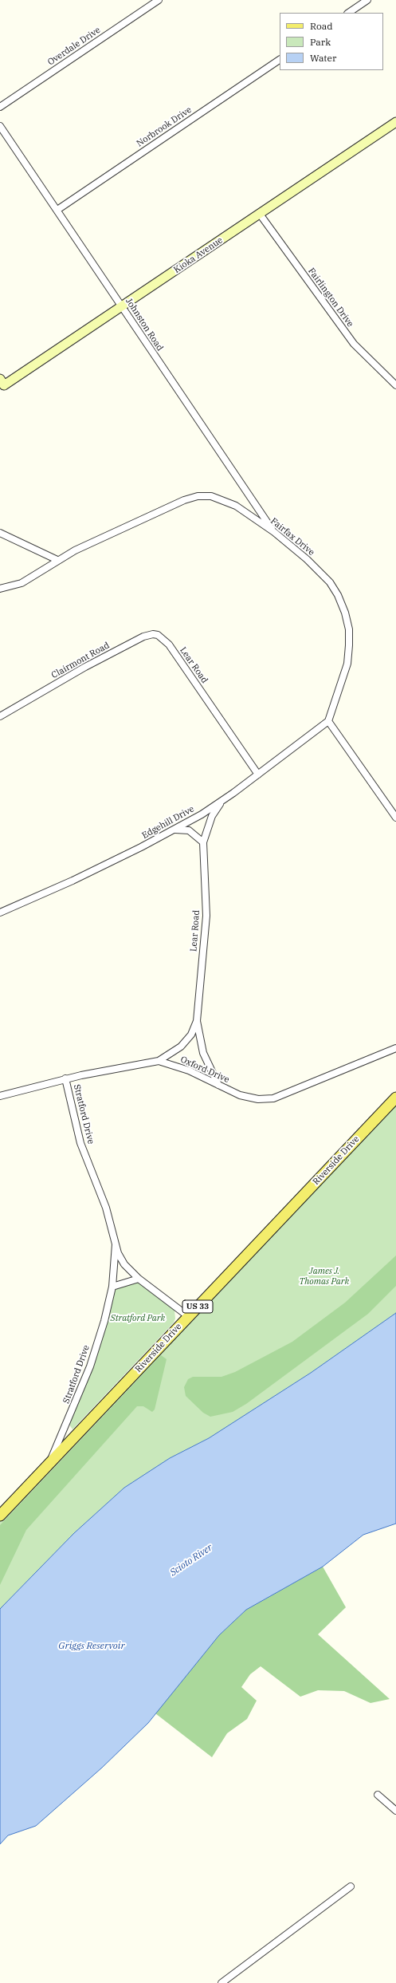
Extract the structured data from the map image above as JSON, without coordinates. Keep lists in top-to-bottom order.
{
  "streets": {
    "main road": ["Riverside Drive", "US 33"],
    "street": [
      "Overdale Drive",
      "Norbrook Drive",
      "Kioka Avenue",
      "Fairlington Drive",
      "Johnston Road",
      "Fairfax Drive",
      "Clairmont Road",
      "Lear Road",
      "Edgehill Drive",
      "Oxford Drive",
      "Stratford Drive"
    ]
  },
  "crossings": [
    ["Norbrook Drive", "Johnston Road"],
    ["Kioka Avenue", "Fairlington Drive"],
    ["Kioka Avenue", "Johnston Road"],
    ["Johnston Road", "Fairfax Drive"],
    ["Fairfax Drive", "Edgehill Drive"],
    ["Clairmont Road", "Lear Road"],
    ["Lear Road", "Edgehill Drive"],
    ["Lear Road", "Oxford Drive"],
    ["Oxford Drive", "Stratford Drive"],
    ["Stratford Drive", "Riverside Drive"]
  ],
  "water": ["Scioto River", "Griggs Reservoir"],
  "parks": ["James J. Thomas Park", "Stratford Park"],
  "legend": ["Road", "Park", "Water"]
}
